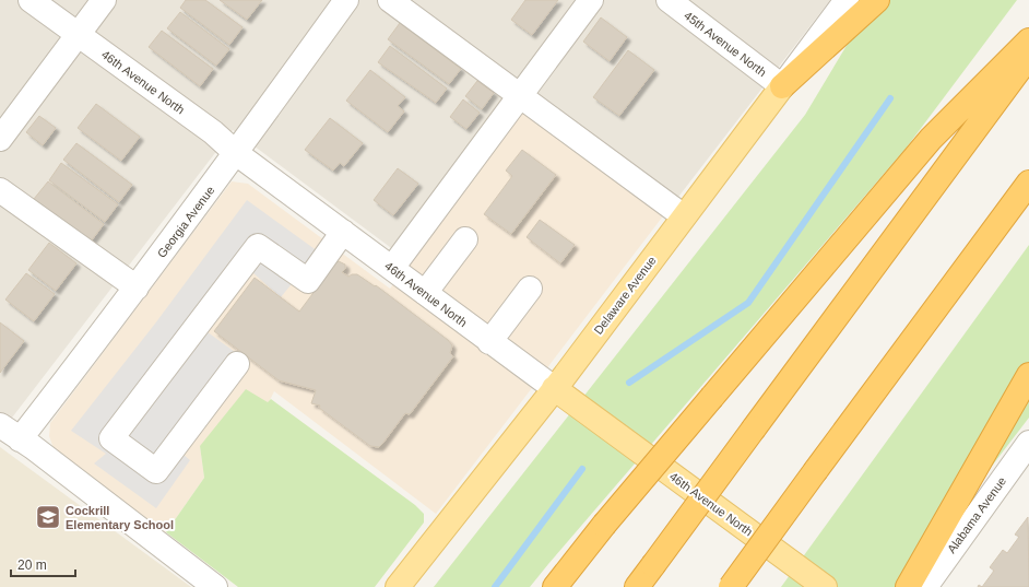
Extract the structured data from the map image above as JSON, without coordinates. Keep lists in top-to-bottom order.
{
  "streets": {
    "main road": ["46th Avenue North", "Delaware Avenue"],
    "street": ["45th Avenue North", "Georgia Avenue", "Alabama Avenue"]
  },
  "crossings": [
    ["45th Avenue North", "Delaware Avenue"],
    ["46th Avenue North", "Georgia Avenue"],
    ["46th Avenue North", "Delaware Avenue"]
  ],
  "places": {
    "school or university": ["Cockrill Elementary School"]
  },
  "scale_bar": "20 m"
}
